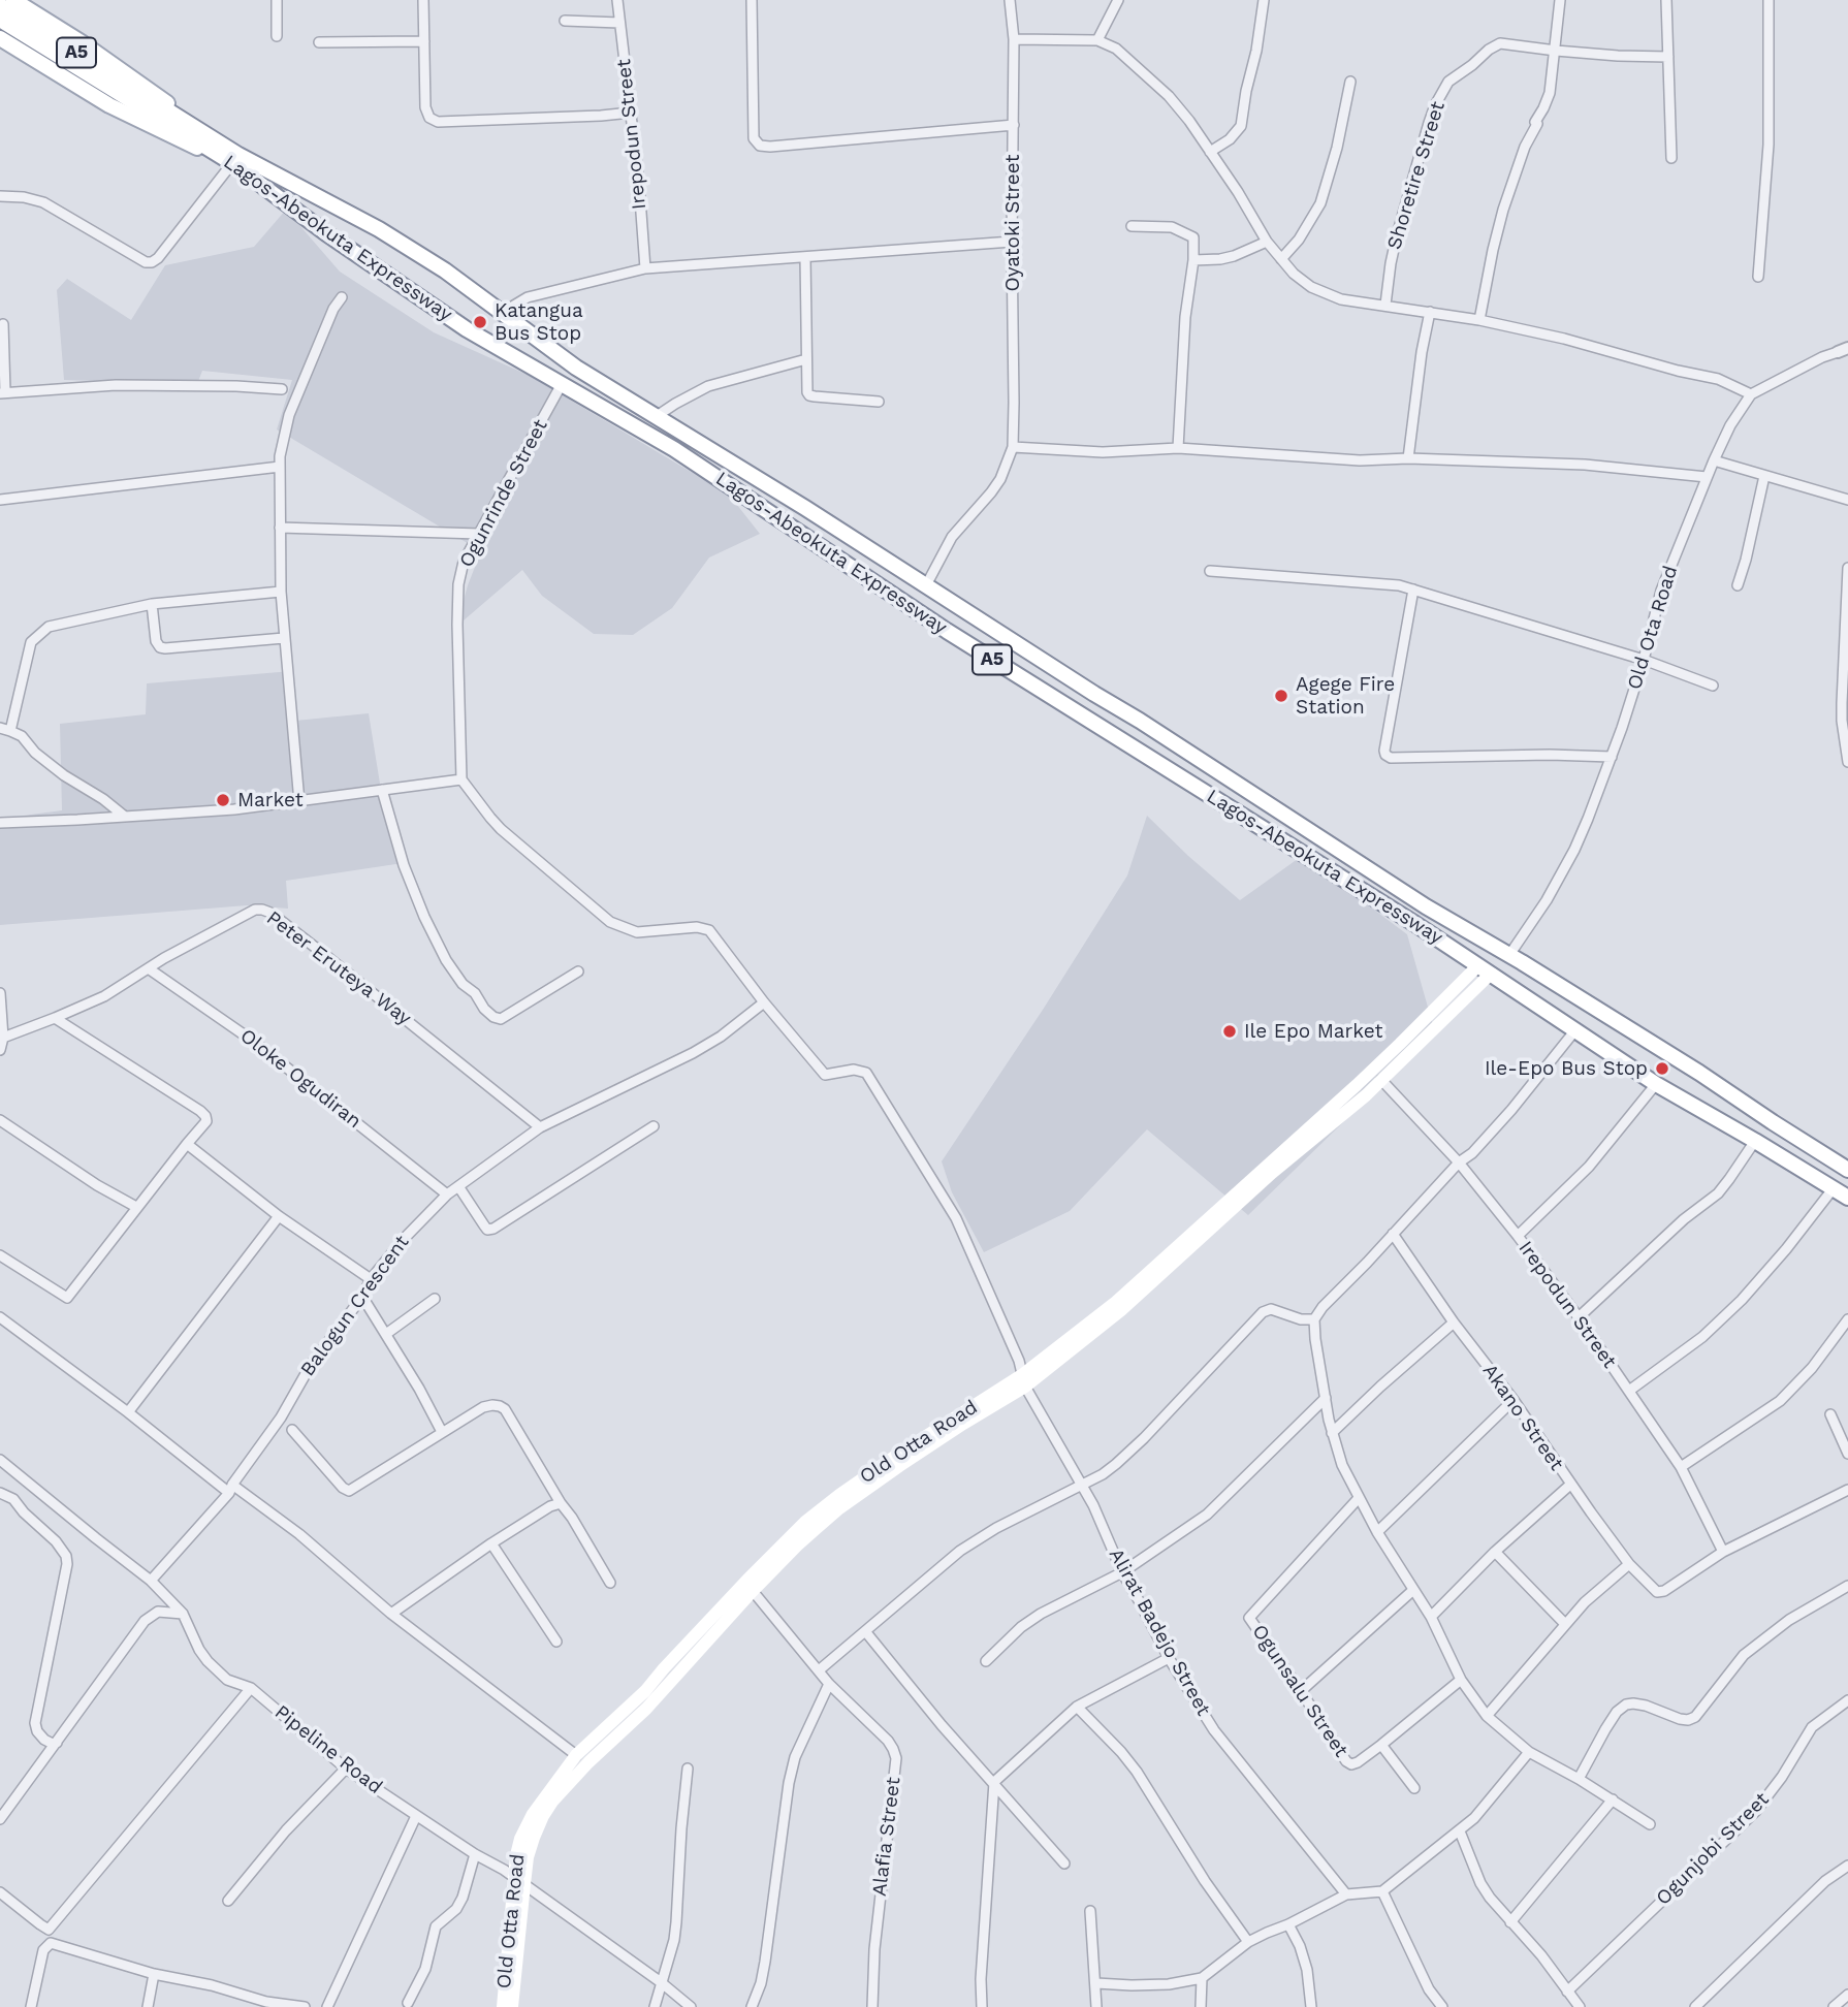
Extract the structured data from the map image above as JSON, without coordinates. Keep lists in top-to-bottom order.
{
  "streets": {
    "main road": ["A5", "Lagos-Abeokuta Expressway", "Old Otta Road"],
    "street": [
      "Irepodun Street",
      "Shoretire Street",
      "Oyatoki Street",
      "Ogunrinde Street",
      "Old Ota Road",
      "Peter Eruteya Way",
      "Oloke Ogudiran",
      "Balogun Crescent",
      "Akano Street",
      "Alirat Badejo Street",
      "Ogunsalu Street",
      "Pipeline Road",
      "Alafia Street",
      "Ogunjobi Street"
    ]
  },
  "crossings": [
    ["Irepodun Street", "Akano Street"],
    ["Lagos-Abeokuta Expressway", "Ogunrinde Street"],
    ["Lagos-Abeokuta Expressway", "Old Ota Road"],
    ["Lagos-Abeokuta Expressway", "Old Otta Road"],
    ["Peter Eruteya Way", "Oloke Ogudiran"],
    ["Peter Eruteya Way", "Balogun Crescent"],
    ["Oloke Ogudiran", "Balogun Crescent"],
    ["Balogun Crescent", "Alirat Badejo Street"],
    ["Balogun Crescent", "Pipeline Road"],
    ["Old Otta Road", "Alirat Badejo Street"],
    ["Old Otta Road", "Pipeline Road"],
    ["Old Otta Road", "Alafia Street"]
  ],
  "places": [
    "Katangua Bus Stop",
    "Agege Fire Station",
    "Market",
    "Ile Epo Market",
    "Ile-Epo Bus Stop"
  ]
}
